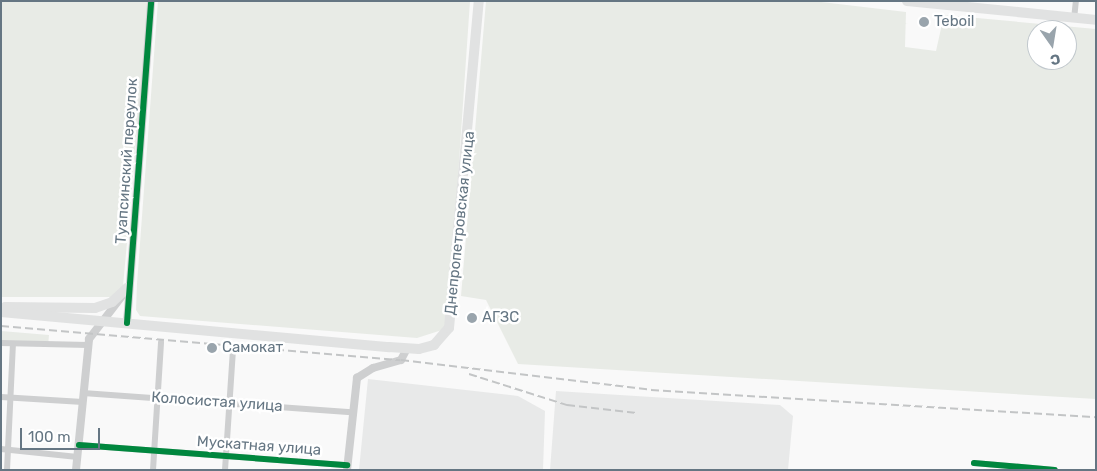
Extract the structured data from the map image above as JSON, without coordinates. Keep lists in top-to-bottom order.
{
  "streets": {
    "main road": ["Днепропетровская улица"],
    "street": ["Туапсинский переулок", "Колосистая улица", "Мускатная улица"]
  },
  "crossings": [
    ["Туапсинский переулок", "Днепропетровская улица"]
  ],
  "places": ["Teboil", "АГЗС", "Самокат"],
  "scale_bar": "100 m",
  "north": "bottom"
}
